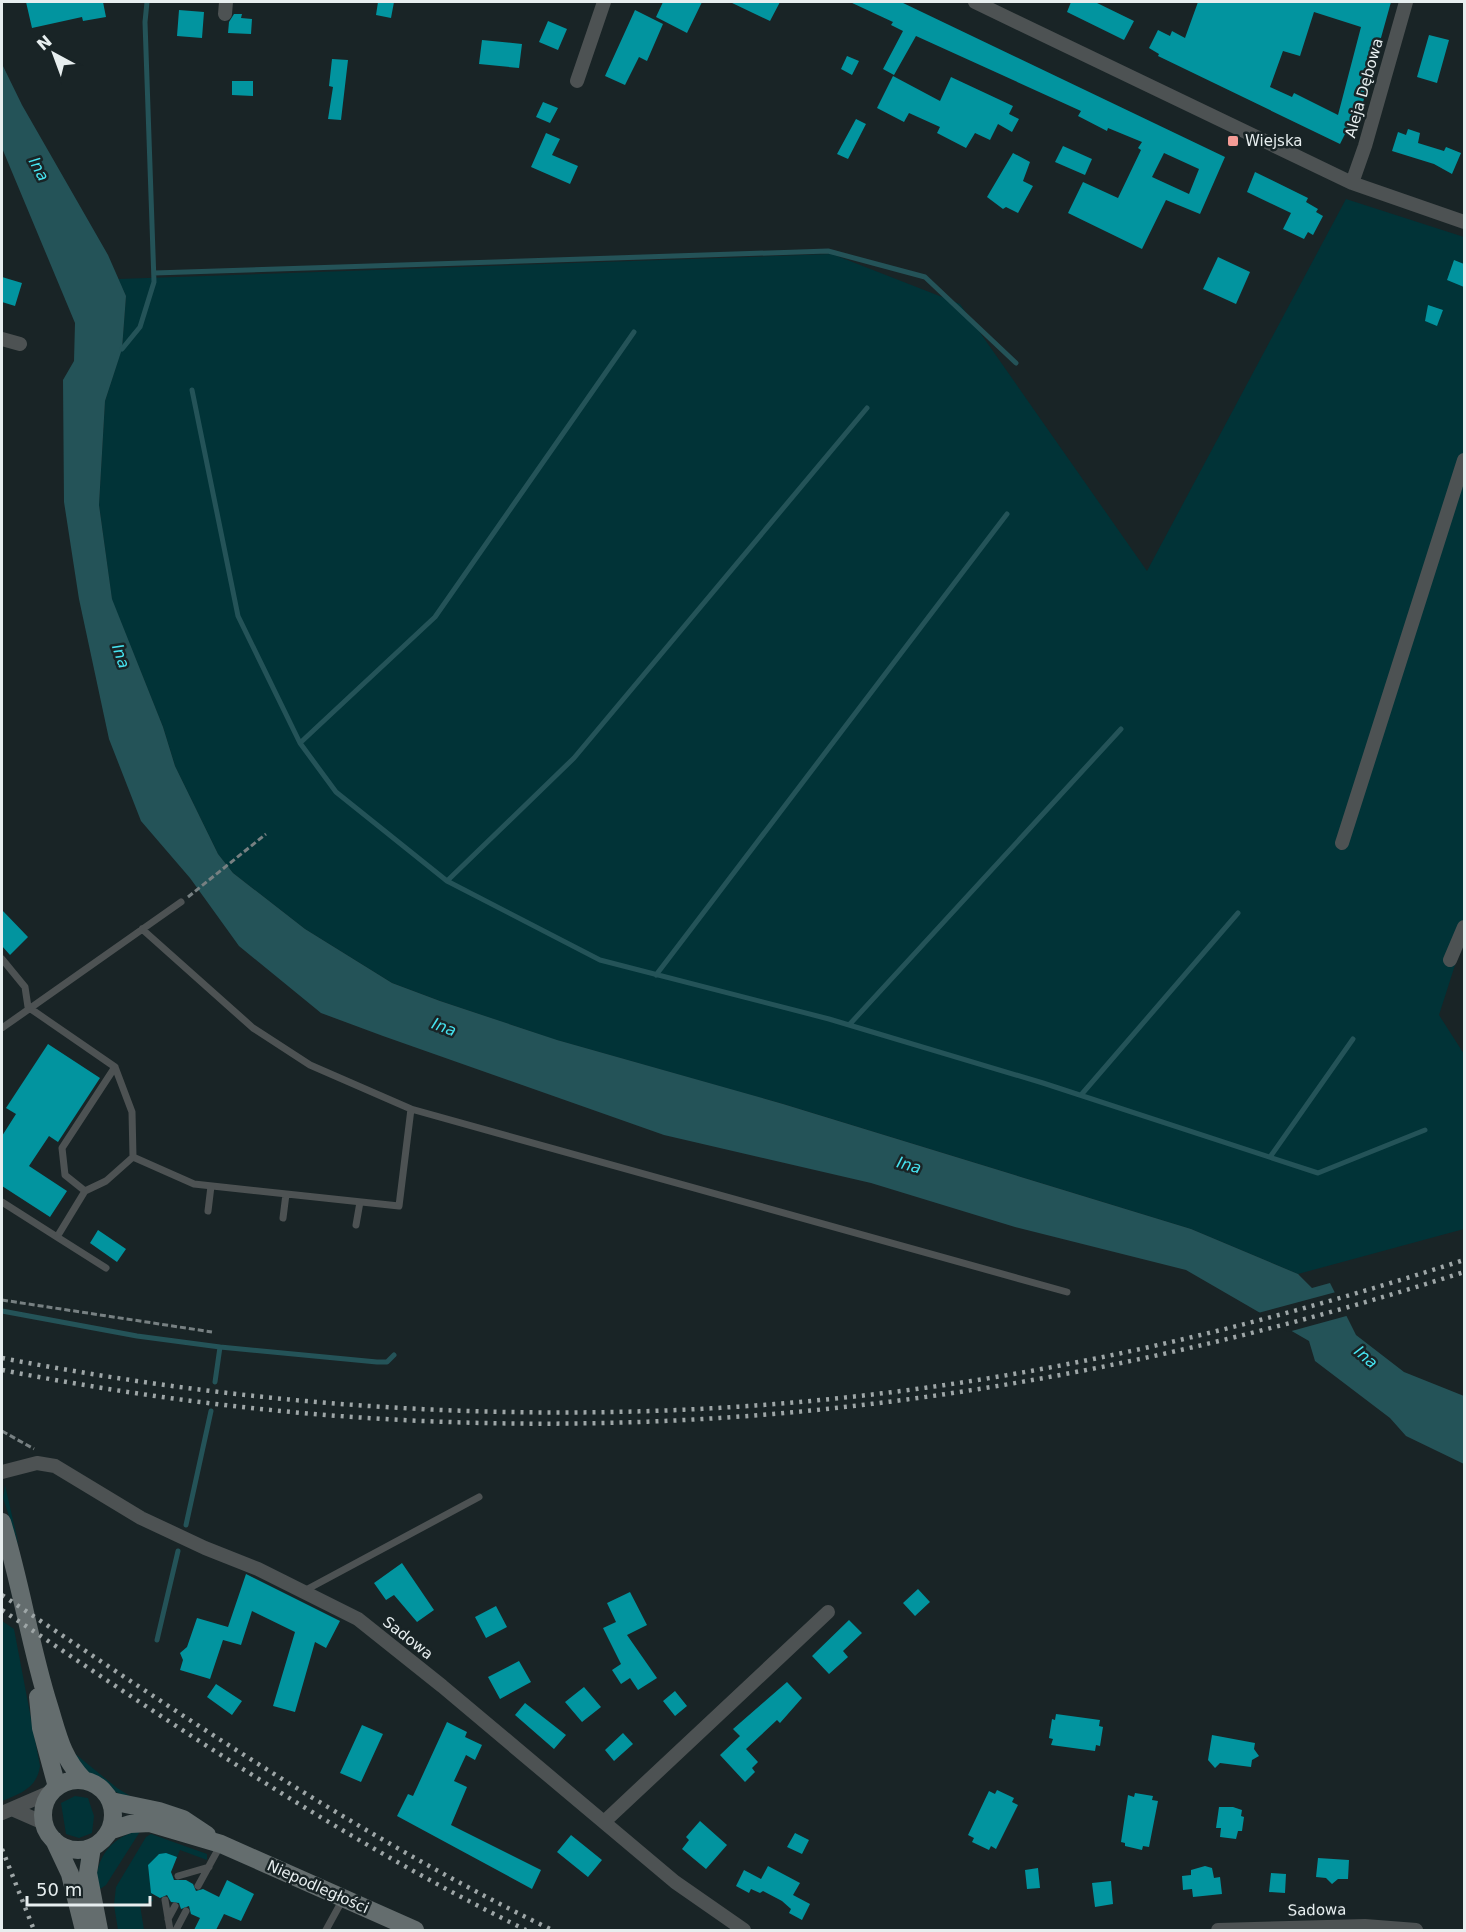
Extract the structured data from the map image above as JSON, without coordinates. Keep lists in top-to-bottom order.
{
  "streets": {
    "main road": ["Niepodległości"],
    "street": ["Aleja Dębowa", "Sadowa"]
  },
  "water": ["Ina"],
  "places": {
    "transit": ["Wiejska"]
  },
  "scale_bar": "50 m",
  "north": "top left"
}
